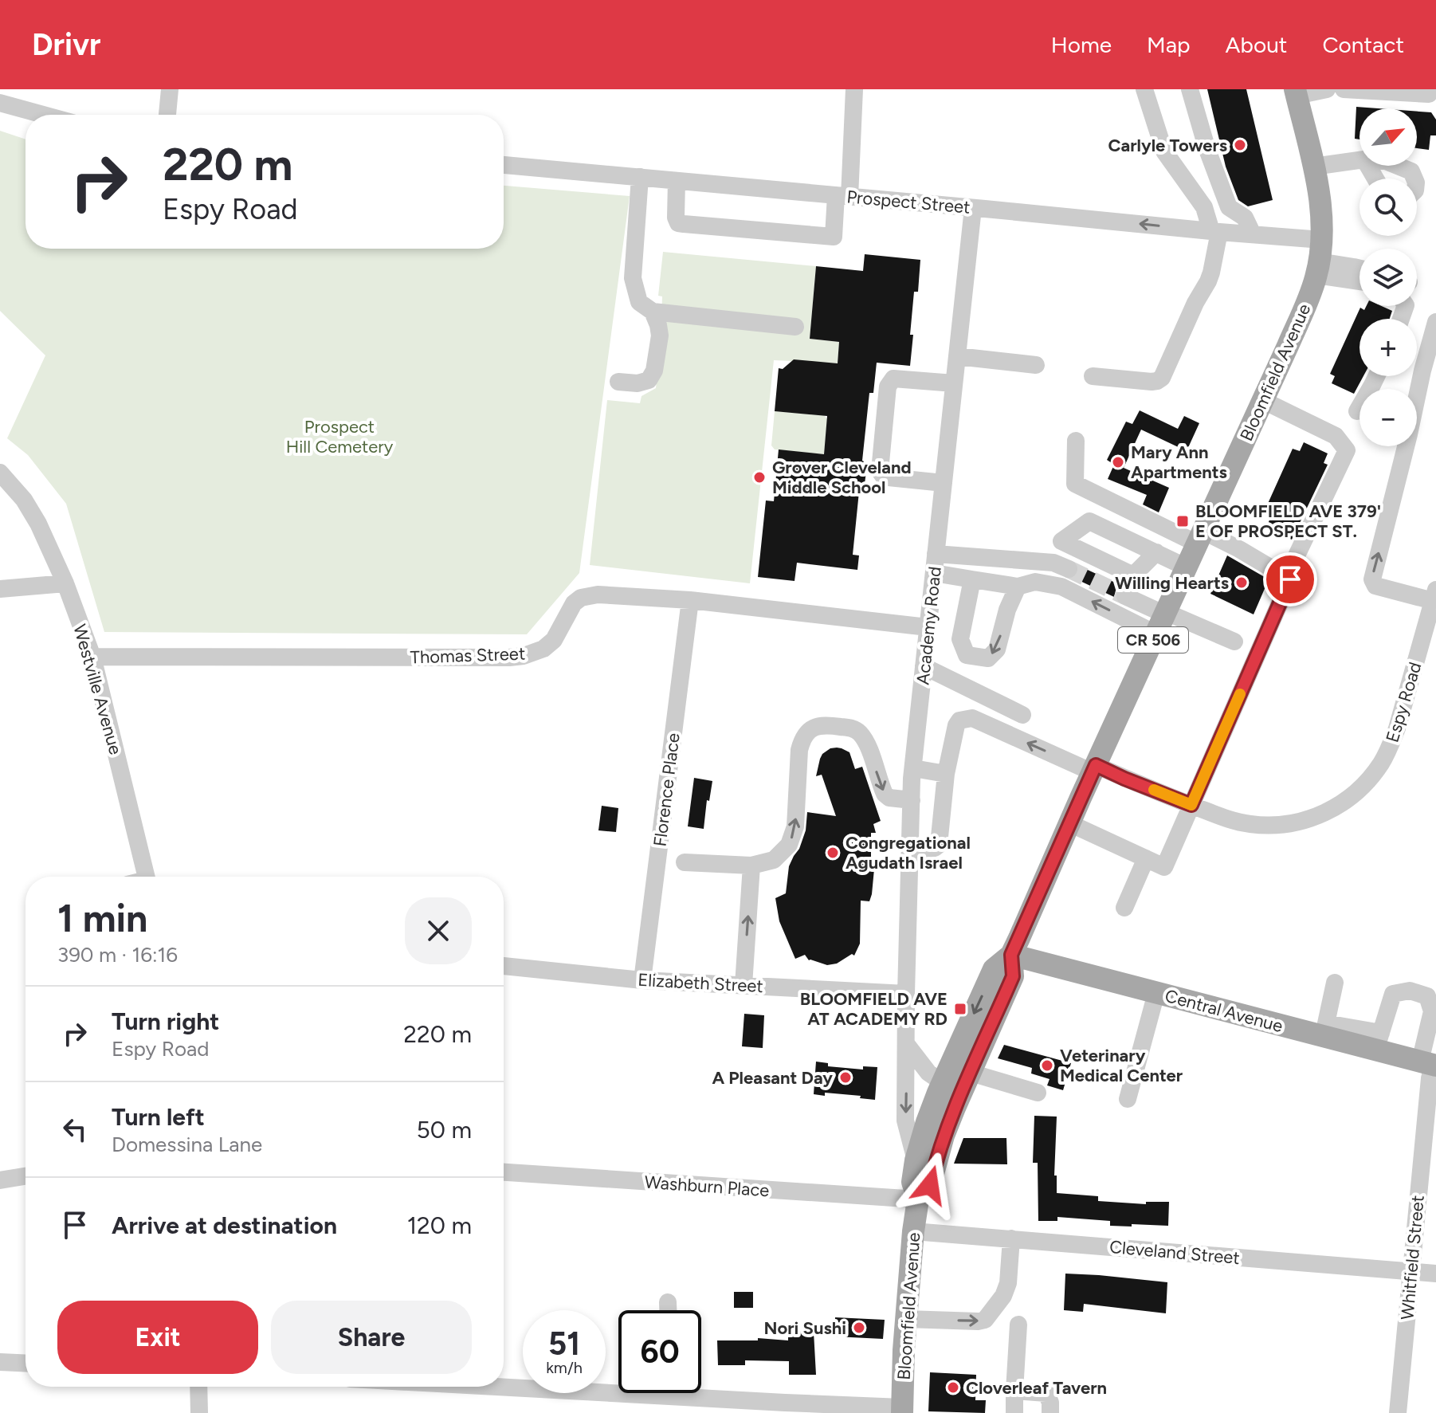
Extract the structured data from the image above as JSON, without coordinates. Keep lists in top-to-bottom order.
{
  "streets": {
    "main road": ["Bloomfield Avenue", "CR 506", "Central Avenue"],
    "street": [
      "Prospect Street",
      "Academy Road",
      "Thomas Street",
      "Westville Avenue",
      "Espy Road",
      "Florence Place",
      "Elizabeth Street",
      "Washburn Place",
      "Cleveland Street",
      "Whitfield Street"
    ]
  },
  "crossings": [
    ["Prospect Street", "Bloomfield Avenue"],
    ["Prospect Street", "Academy Road"],
    ["Bloomfield Avenue", "Academy Road"],
    ["Bloomfield Avenue", "Espy Road"],
    ["Bloomfield Avenue", "Central Avenue"],
    ["Bloomfield Avenue", "Washburn Place"],
    ["Bloomfield Avenue", "Cleveland Street"],
    ["Academy Road", "Thomas Street"],
    ["Academy Road", "Elizabeth Street"],
    ["Thomas Street", "Westville Avenue"],
    ["Thomas Street", "Florence Place"],
    ["Florence Place", "Elizabeth Street"],
    ["Central Avenue", "Whitfield Street"],
    ["Cleveland Street", "Whitfield Street"]
  ],
  "parks": ["Prospect Hill Cemetery"],
  "places": {
    "other": [
      "Carlyle Towers",
      "Mary Ann Apartments",
      "Grover Cleveland Middle School",
      "Willing Hearts",
      "Congregational Agudath Israel",
      "Veterinary Medical Center",
      "A Pleasant Day",
      "Nori Sushi",
      "Cloverleaf Tavern"
    ],
    "transit": ["BLOOMFIELD AVE 379' E OF PROSPECT ST.", "BLOOMFIELD AVE AT ACADEMY RD"]
  },
  "north": "top right",
  "page": {
    "header": "Drivr",
    "nav": [
      "Home",
      "Map",
      "About",
      "Contact"
    ],
    "map_buttons": ["+", "−"],
    "turn": ["220 m", "Espy Road"],
    "heading": ["1 min", "390 m · 16:16"],
    "list": [
      {
        "name": "Turn right",
        "note": "Espy Road",
        "value": "220 m"
      },
      {
        "name": "Turn left",
        "note": "Domessina Lane",
        "value": "50 m"
      },
      {
        "name": "Arrive at destination",
        "value": "120 m"
      }
    ],
    "buttons": ["Exit", "Share"],
    "speed": "51 km/h",
    "limit": "60"
  }
}
